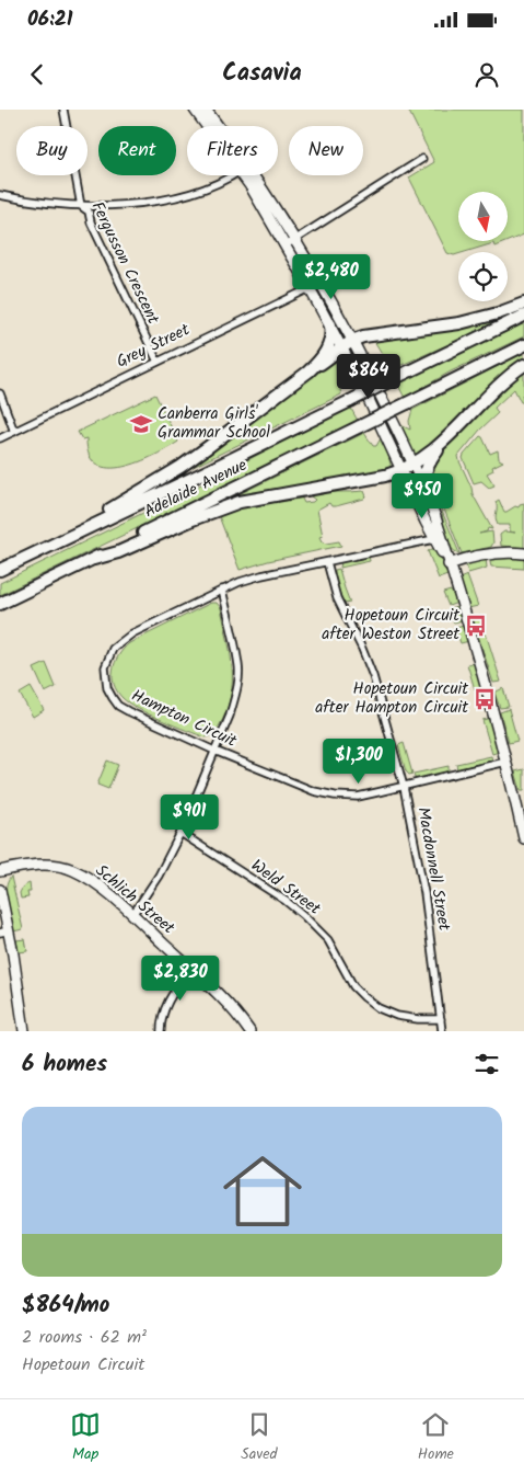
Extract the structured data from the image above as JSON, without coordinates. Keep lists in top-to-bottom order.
{
  "streets": {
    "highway": ["Adelaide Avenue"],
    "main road": ["Grey Street", "Schlich Street"],
    "street": [
      "Fergusson Crescent",
      "Hampton Circuit",
      "Macdonnell Street",
      "Weld Street"
    ]
  },
  "crossings": [
    ["Fergusson Crescent", "Grey Street"],
    ["Hampton Circuit", "Macdonnell Street"],
    ["Macdonnell Street", "Weld Street"]
  ],
  "places": {
    "school or university": ["Canberra Girls' Grammar School"],
    "bus stop": ["Hopetoun Circuit after Weston Street", "Hopetoun Circuit after Hampton Circuit"]
  },
  "north": "bottom",
  "page": {
    "status": "06:21",
    "header": "Casavia",
    "chip": [
      "Buy",
      "Rent",
      "Filters",
      "New"
    ],
    "price": [
      "$2,480",
      "$864",
      "$950",
      "$1,300",
      "$901",
      "$2,830"
    ],
    "heading": "6 homes",
    "list": [
      {
        "name": "$864/mo",
        "note": "2 rooms · 62 m² · Hopetoun Circuit"
      }
    ],
    "tabs": ["Map", "Saved", "Home"]
  }
}
